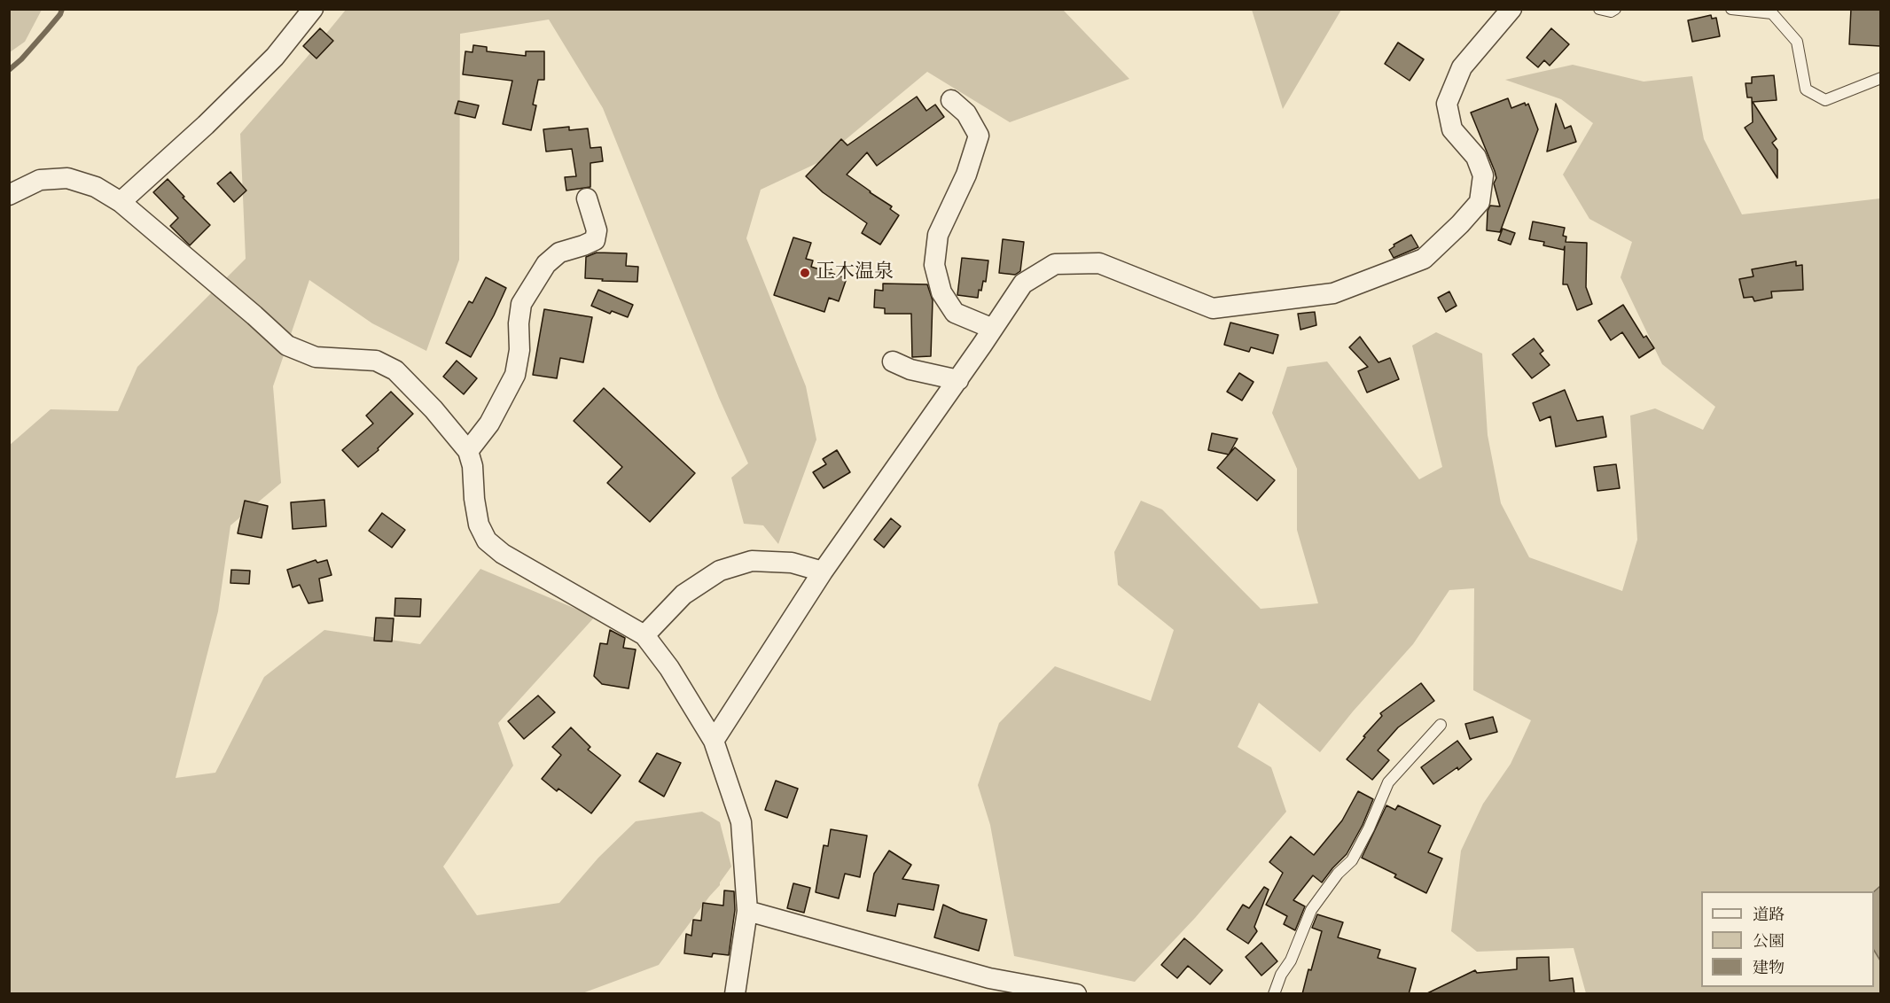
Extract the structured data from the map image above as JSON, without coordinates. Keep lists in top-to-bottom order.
{
  "places": ["正木温泉"],
  "legend": ["道路", "公園", "建物"]
}
